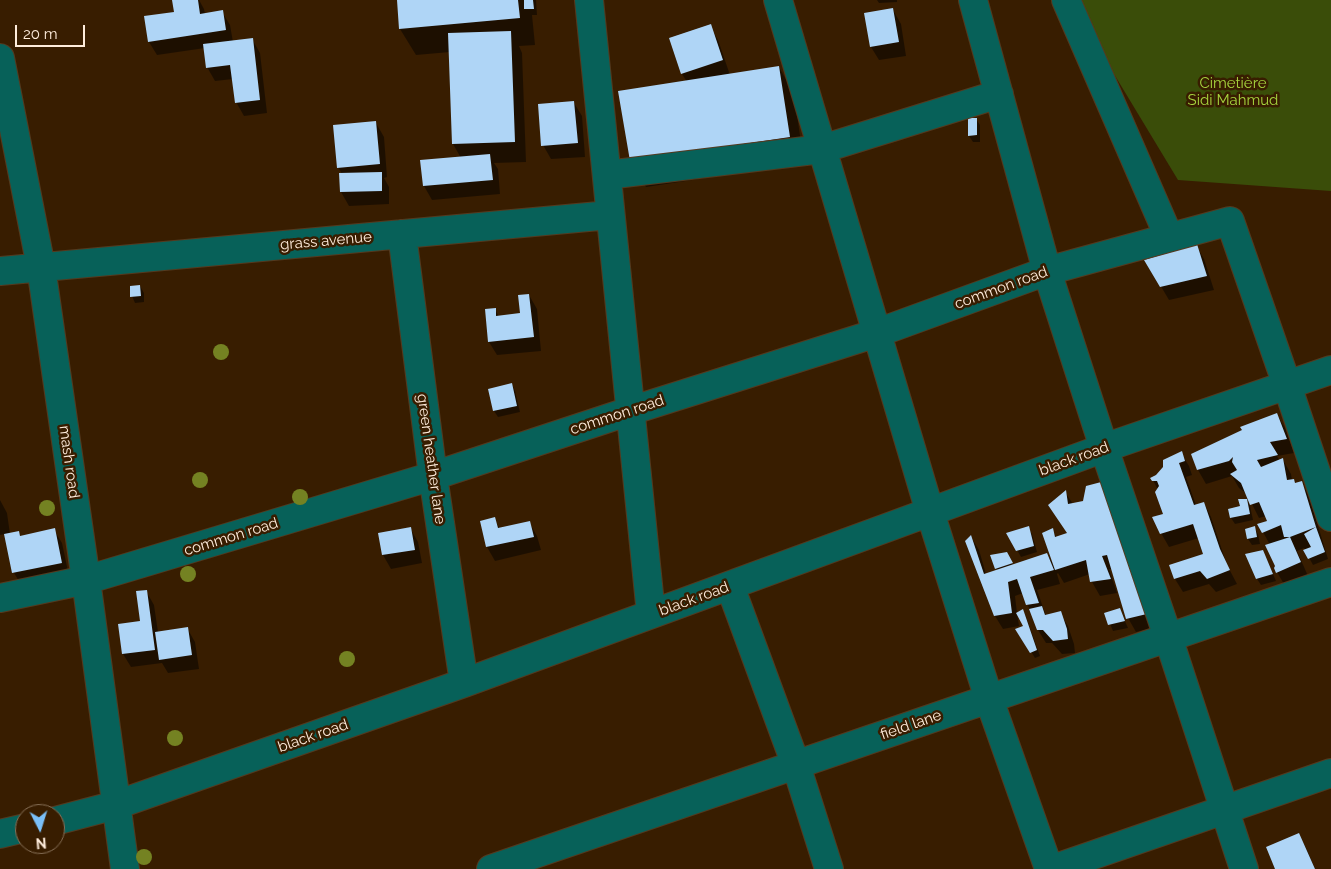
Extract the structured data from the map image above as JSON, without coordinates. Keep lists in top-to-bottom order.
{
  "streets": {
    "street": [
      "grass avenue",
      "common road",
      "green heather lane",
      "black road",
      "mash road",
      "field lane"
    ]
  },
  "crossings": [
    ["grass avenue", "green heather lane"],
    ["grass avenue", "mash road"],
    ["common road", "green heather lane"],
    ["common road", "black road"],
    ["common road", "mash road"],
    ["green heather lane", "black road"],
    ["black road", "mash road"]
  ],
  "parks": ["Cimetière Sidi Mahmud"],
  "scale_bar": "20 m",
  "north": "bottom"
}
